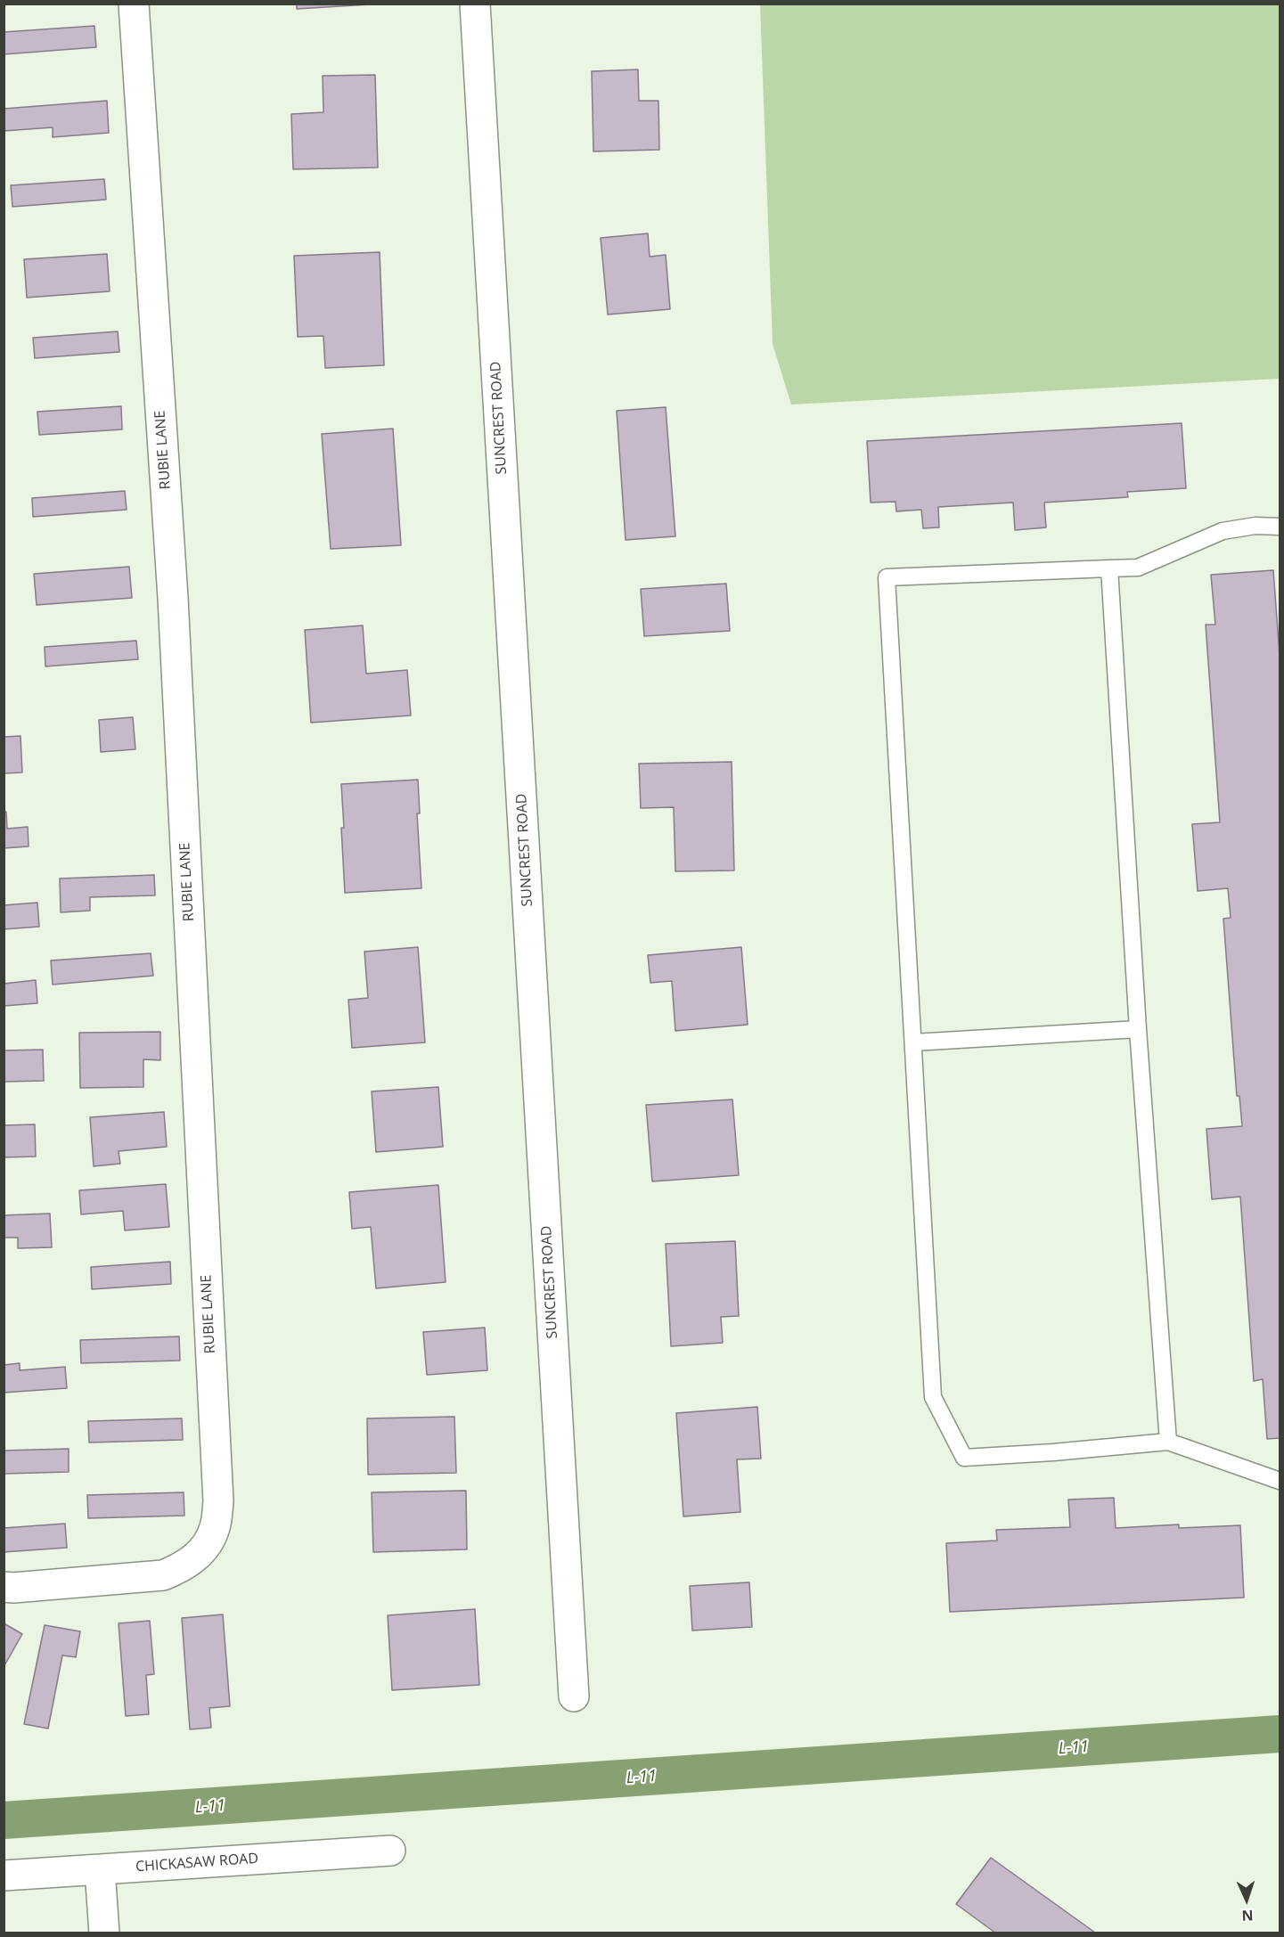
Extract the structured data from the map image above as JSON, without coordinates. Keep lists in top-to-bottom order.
{
  "streets": {
    "street": ["SUNCREST ROAD", "RUBIE LANE", "CHICKASAW ROAD"]
  },
  "water": ["L-11"],
  "north": "bottom"
}
